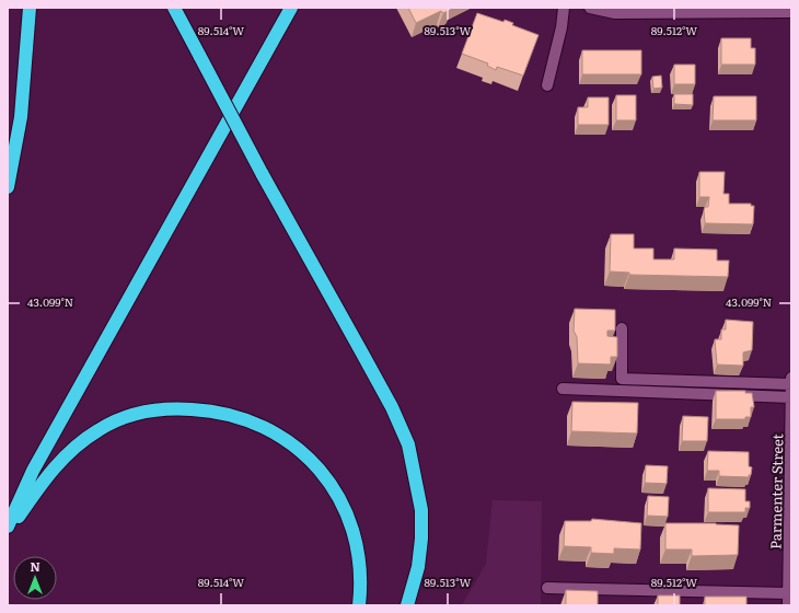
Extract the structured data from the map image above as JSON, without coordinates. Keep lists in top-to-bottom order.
{
  "streets": {
    "street": ["Parmenter Street"]
  },
  "north": "top",
  "coordinates": [
    "89.514°W",
    "89.513°W",
    "89.512°W",
    "43.099°N"
  ]
}
